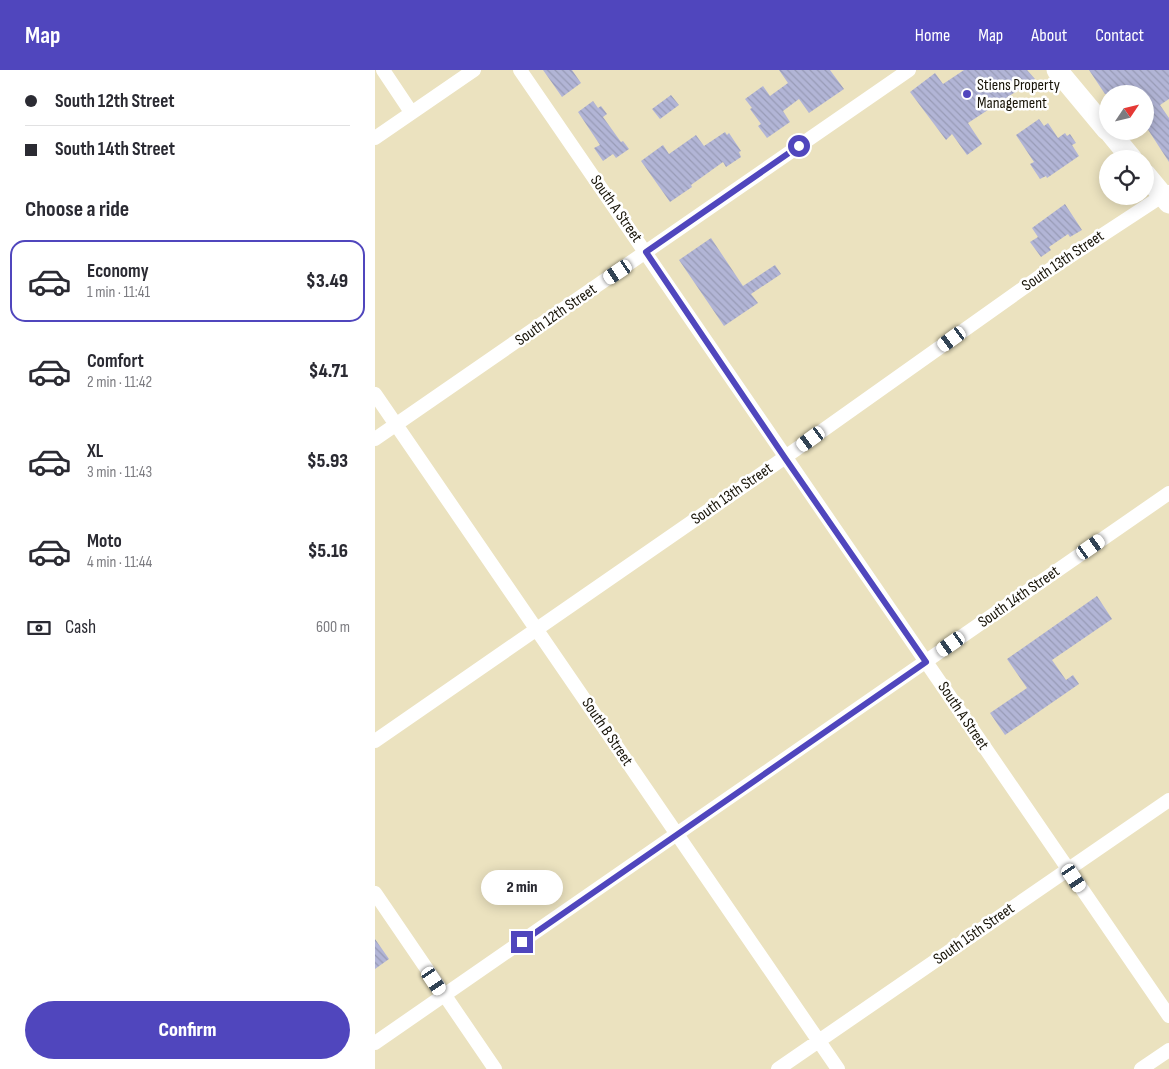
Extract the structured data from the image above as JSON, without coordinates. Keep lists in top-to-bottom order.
{
  "streets": {
    "street": [
      "South A Street",
      "South 13th Street",
      "South 12th Street",
      "South 14th Street",
      "South B Street",
      "South 15th Street"
    ]
  },
  "crossings": [
    ["South A Street", "South 13th Street"],
    ["South A Street", "South 12th Street"],
    ["South A Street", "South 14th Street"],
    ["South A Street", "South 15th Street"],
    ["South 13th Street", "South B Street"],
    ["South 12th Street", "South B Street"],
    ["South 14th Street", "South B Street"],
    ["South B Street", "South 15th Street"]
  ],
  "places": ["Stiens Property Management"],
  "north": "top right",
  "page": {
    "header": "Map",
    "nav": [
      "Home",
      "Map",
      "About",
      "Contact"
    ],
    "banner": ["South 12th Street", "South 14th Street"],
    "heading": "Choose a ride",
    "list": [
      {
        "name": "Economy",
        "note": "1 min · 11:41",
        "value": "$3.49"
      },
      {
        "name": "Comfort",
        "note": "2 min · 11:42",
        "value": "$4.71"
      },
      {
        "name": "XL",
        "note": "3 min · 11:43",
        "value": "$5.93"
      },
      {
        "name": "Moto",
        "note": "4 min · 11:44",
        "value": "$5.16"
      }
    ],
    "pay": ["Cash", "600 m"],
    "bubble": "2 min",
    "buttons": "Confirm"
  }
}
